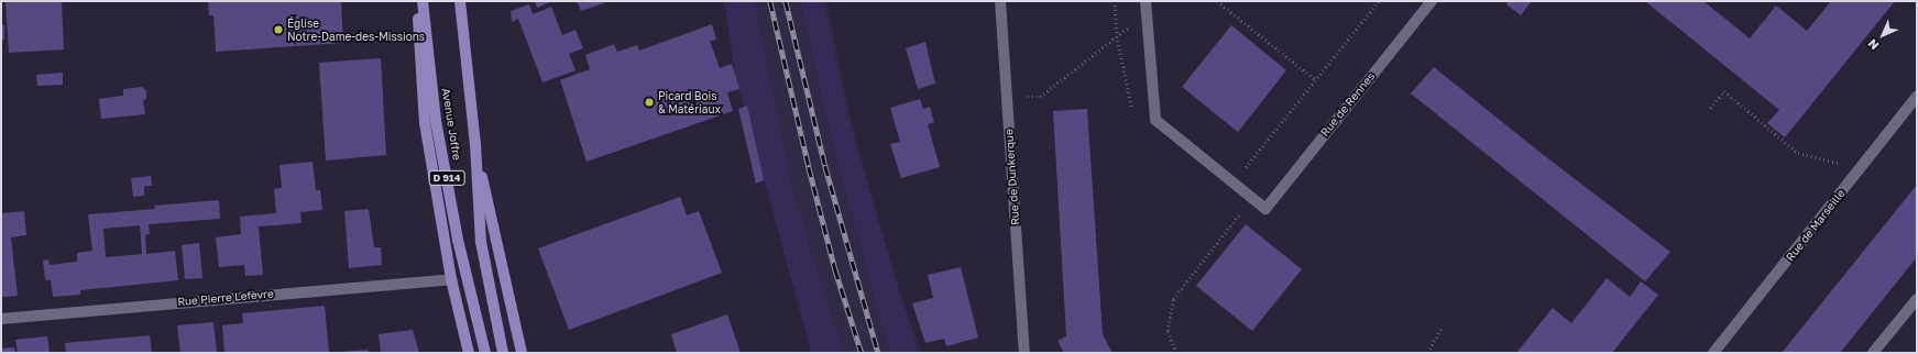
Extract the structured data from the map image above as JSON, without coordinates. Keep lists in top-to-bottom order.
{
  "streets": {
    "main road": ["Avenue Joffre", "D 914"],
    "street": [
      "Rue de Rennes",
      "Rue de Dunkerque",
      "Rue de Marseille",
      "Rue Pierre Lefèvre"
    ]
  },
  "crossings": [
    ["Avenue Joffre", "Rue Pierre Lefèvre"]
  ],
  "places": ["Église Notre-Dame-des-Missions", "Picard Bois & Matériaux"],
  "north": "bottom left"
}
